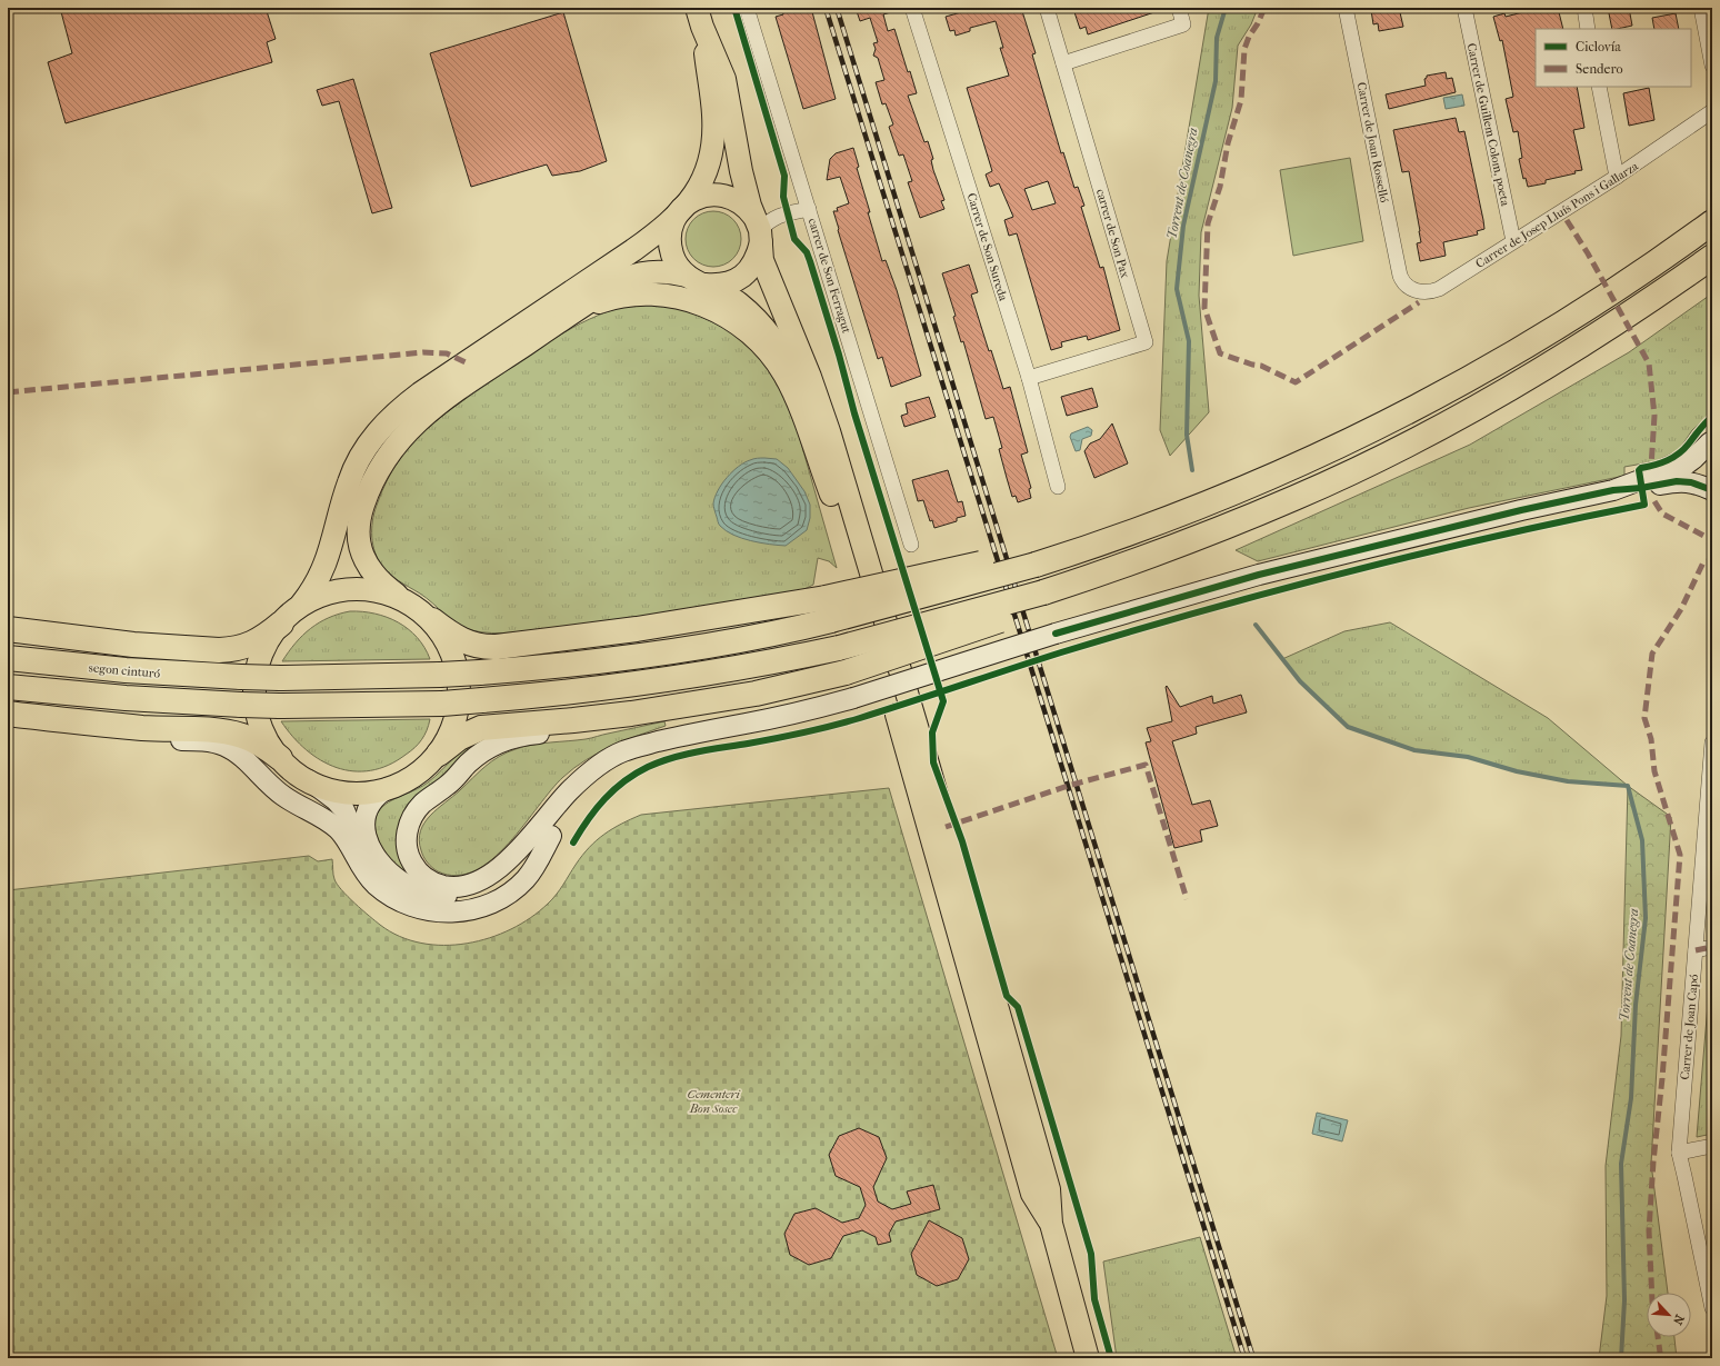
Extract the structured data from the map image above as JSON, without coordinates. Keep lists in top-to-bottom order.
{
  "streets": {
    "highway": ["segon cinturó"],
    "street": [
      "Carrer de Guillem Colom, poeta",
      "Carrer de Joan Rosselló",
      "Carrer de Josep Lluís Pons i Gallarza",
      "carrer de Son Pax",
      "Carrer de Son Sureda",
      "carrer de Son Ferragut",
      "Carrer de Joan Capó"
    ]
  },
  "crossings": [
    ["Carrer de Guillem Colom, poeta", "Carrer de Josep Lluís Pons i Gallarza"],
    ["Carrer de Joan Rosselló", "Carrer de Josep Lluís Pons i Gallarza"],
    ["carrer de Son Pax", "Carrer de Son Sureda"]
  ],
  "water": ["Torrent de Coanegra"],
  "parks": ["Cementeri Bon Sosec"],
  "legend": ["Ciclovía", "Sendero"],
  "north": "bottom right"
}
